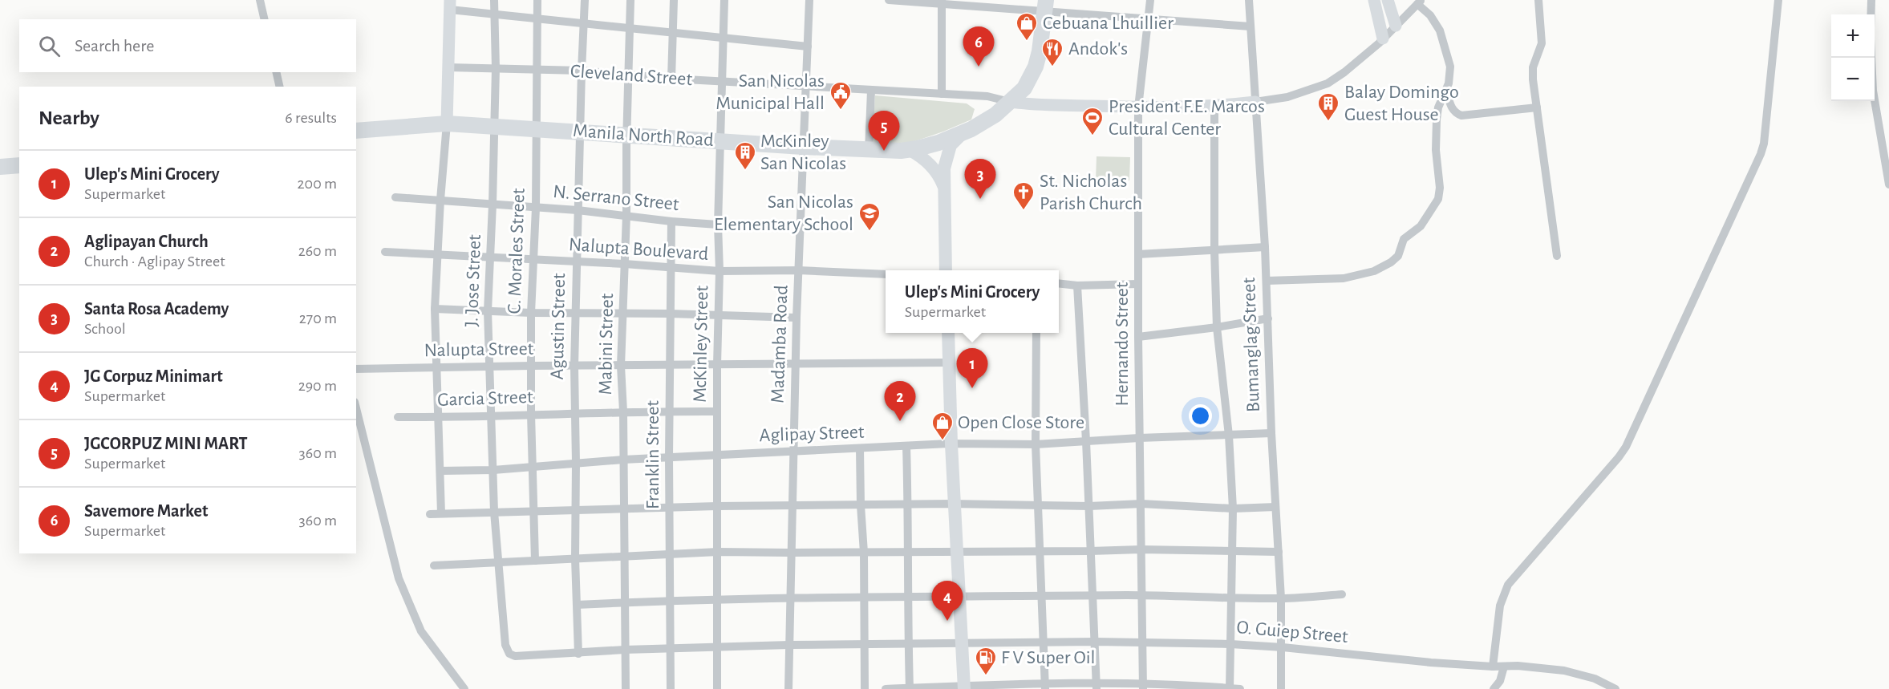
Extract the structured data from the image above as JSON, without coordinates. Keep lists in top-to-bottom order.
{
  "streets": {
    "highway": ["Manila North Road"],
    "street": [
      "Cleveland Street",
      "N. Serrano Street",
      "Nalupta Boulevard",
      "C. Morales Street",
      "J. Jose Street",
      "Agustin Street",
      "Mabini Street",
      "McKinley Street",
      "Madamba Road",
      "Hernando Street",
      "Bumanglag Street",
      "Nalupta Street",
      "Garcia Street",
      "Aglipay Street",
      "Franklin Street",
      "O. Guiep Street"
    ]
  },
  "crossings": [
    ["Cleveland Street", "Manila North Road"],
    ["Cleveland Street", "C. Morales Street"],
    ["Cleveland Street", "J. Jose Street"],
    ["Cleveland Street", "Agustin Street"],
    ["Cleveland Street", "Mabini Street"],
    ["Cleveland Street", "McKinley Street"],
    ["Cleveland Street", "Madamba Road"],
    ["Manila North Road", "C. Morales Street"],
    ["Manila North Road", "J. Jose Street"],
    ["Manila North Road", "Agustin Street"],
    ["Manila North Road", "Mabini Street"],
    ["Manila North Road", "McKinley Street"],
    ["Manila North Road", "Madamba Road"],
    ["N. Serrano Street", "C. Morales Street"],
    ["N. Serrano Street", "J. Jose Street"],
    ["N. Serrano Street", "Agustin Street"],
    ["N. Serrano Street", "Mabini Street"],
    ["N. Serrano Street", "McKinley Street"],
    ["N. Serrano Street", "Franklin Street"],
    ["Nalupta Boulevard", "C. Morales Street"],
    ["Nalupta Boulevard", "J. Jose Street"],
    ["Nalupta Boulevard", "Agustin Street"],
    ["Nalupta Boulevard", "Mabini Street"],
    ["Nalupta Boulevard", "McKinley Street"],
    ["Nalupta Boulevard", "Madamba Road"],
    ["Nalupta Boulevard", "Franklin Street"],
    ["C. Morales Street", "Nalupta Street"],
    ["C. Morales Street", "Garcia Street"],
    ["C. Morales Street", "Aglipay Street"],
    ["J. Jose Street", "Agustin Street"],
    ["J. Jose Street", "Nalupta Street"],
    ["J. Jose Street", "Garcia Street"],
    ["J. Jose Street", "Aglipay Street"],
    ["J. Jose Street", "O. Guiep Street"],
    ["Agustin Street", "Nalupta Street"],
    ["Agustin Street", "Garcia Street"],
    ["Agustin Street", "Aglipay Street"],
    ["Agustin Street", "O. Guiep Street"],
    ["Mabini Street", "Nalupta Street"],
    ["Mabini Street", "Garcia Street"],
    ["Mabini Street", "Aglipay Street"],
    ["Mabini Street", "O. Guiep Street"],
    ["McKinley Street", "Nalupta Street"],
    ["McKinley Street", "Garcia Street"],
    ["McKinley Street", "Aglipay Street"],
    ["McKinley Street", "O. Guiep Street"],
    ["Madamba Road", "Nalupta Street"],
    ["Madamba Road", "Aglipay Street"],
    ["Madamba Road", "O. Guiep Street"],
    ["Hernando Street", "Aglipay Street"],
    ["Hernando Street", "O. Guiep Street"],
    ["Bumanglag Street", "Aglipay Street"],
    ["Bumanglag Street", "O. Guiep Street"],
    ["Nalupta Street", "Franklin Street"],
    ["Garcia Street", "Franklin Street"],
    ["Aglipay Street", "Franklin Street"],
    ["Franklin Street", "O. Guiep Street"]
  ],
  "places": {
    "shop": ["Cebuana Lhuillier", "Open Close Store"],
    "restaurant": ["Andok's"],
    "public building": ["San Nicolas Municipal Hall"],
    "building": ["Balay Domingo Guest House", "McKinley San Nicolas"],
    "sports": ["President F.E. Marcos Cultural Center"],
    "church": ["St. Nicholas Parish Church"],
    "school or university": ["San Nicolas Elementary School"],
    "fuel station": ["F V Super Oil"]
  },
  "page": {
    "map_buttons": ["+", "−"],
    "search": "Search here",
    "pins": [
      "6",
      "5",
      "3",
      "1",
      "2",
      "4"
    ],
    "heading": ["Nearby", "6 results"],
    "list": [
      {
        "mark": "1",
        "name": "Ulep's Mini Grocery",
        "note": "Supermarket",
        "value": "200 m"
      },
      {
        "mark": "2",
        "name": "Aglipayan Church",
        "note": "Church · Aglipay Street",
        "value": "260 m"
      },
      {
        "mark": "3",
        "name": "Santa Rosa Academy",
        "note": "School",
        "value": "270 m"
      },
      {
        "mark": "4",
        "name": "JG Corpuz Minimart",
        "note": "Supermarket",
        "value": "290 m"
      },
      {
        "mark": "5",
        "name": "JGCORPUZ MINI MART",
        "note": "Supermarket",
        "value": "360 m"
      },
      {
        "mark": "6",
        "name": "Savemore Market",
        "note": "Supermarket",
        "value": "360 m"
      }
    ],
    "popup": ["Ulep's Mini Grocery", "Supermarket"]
  }
}
